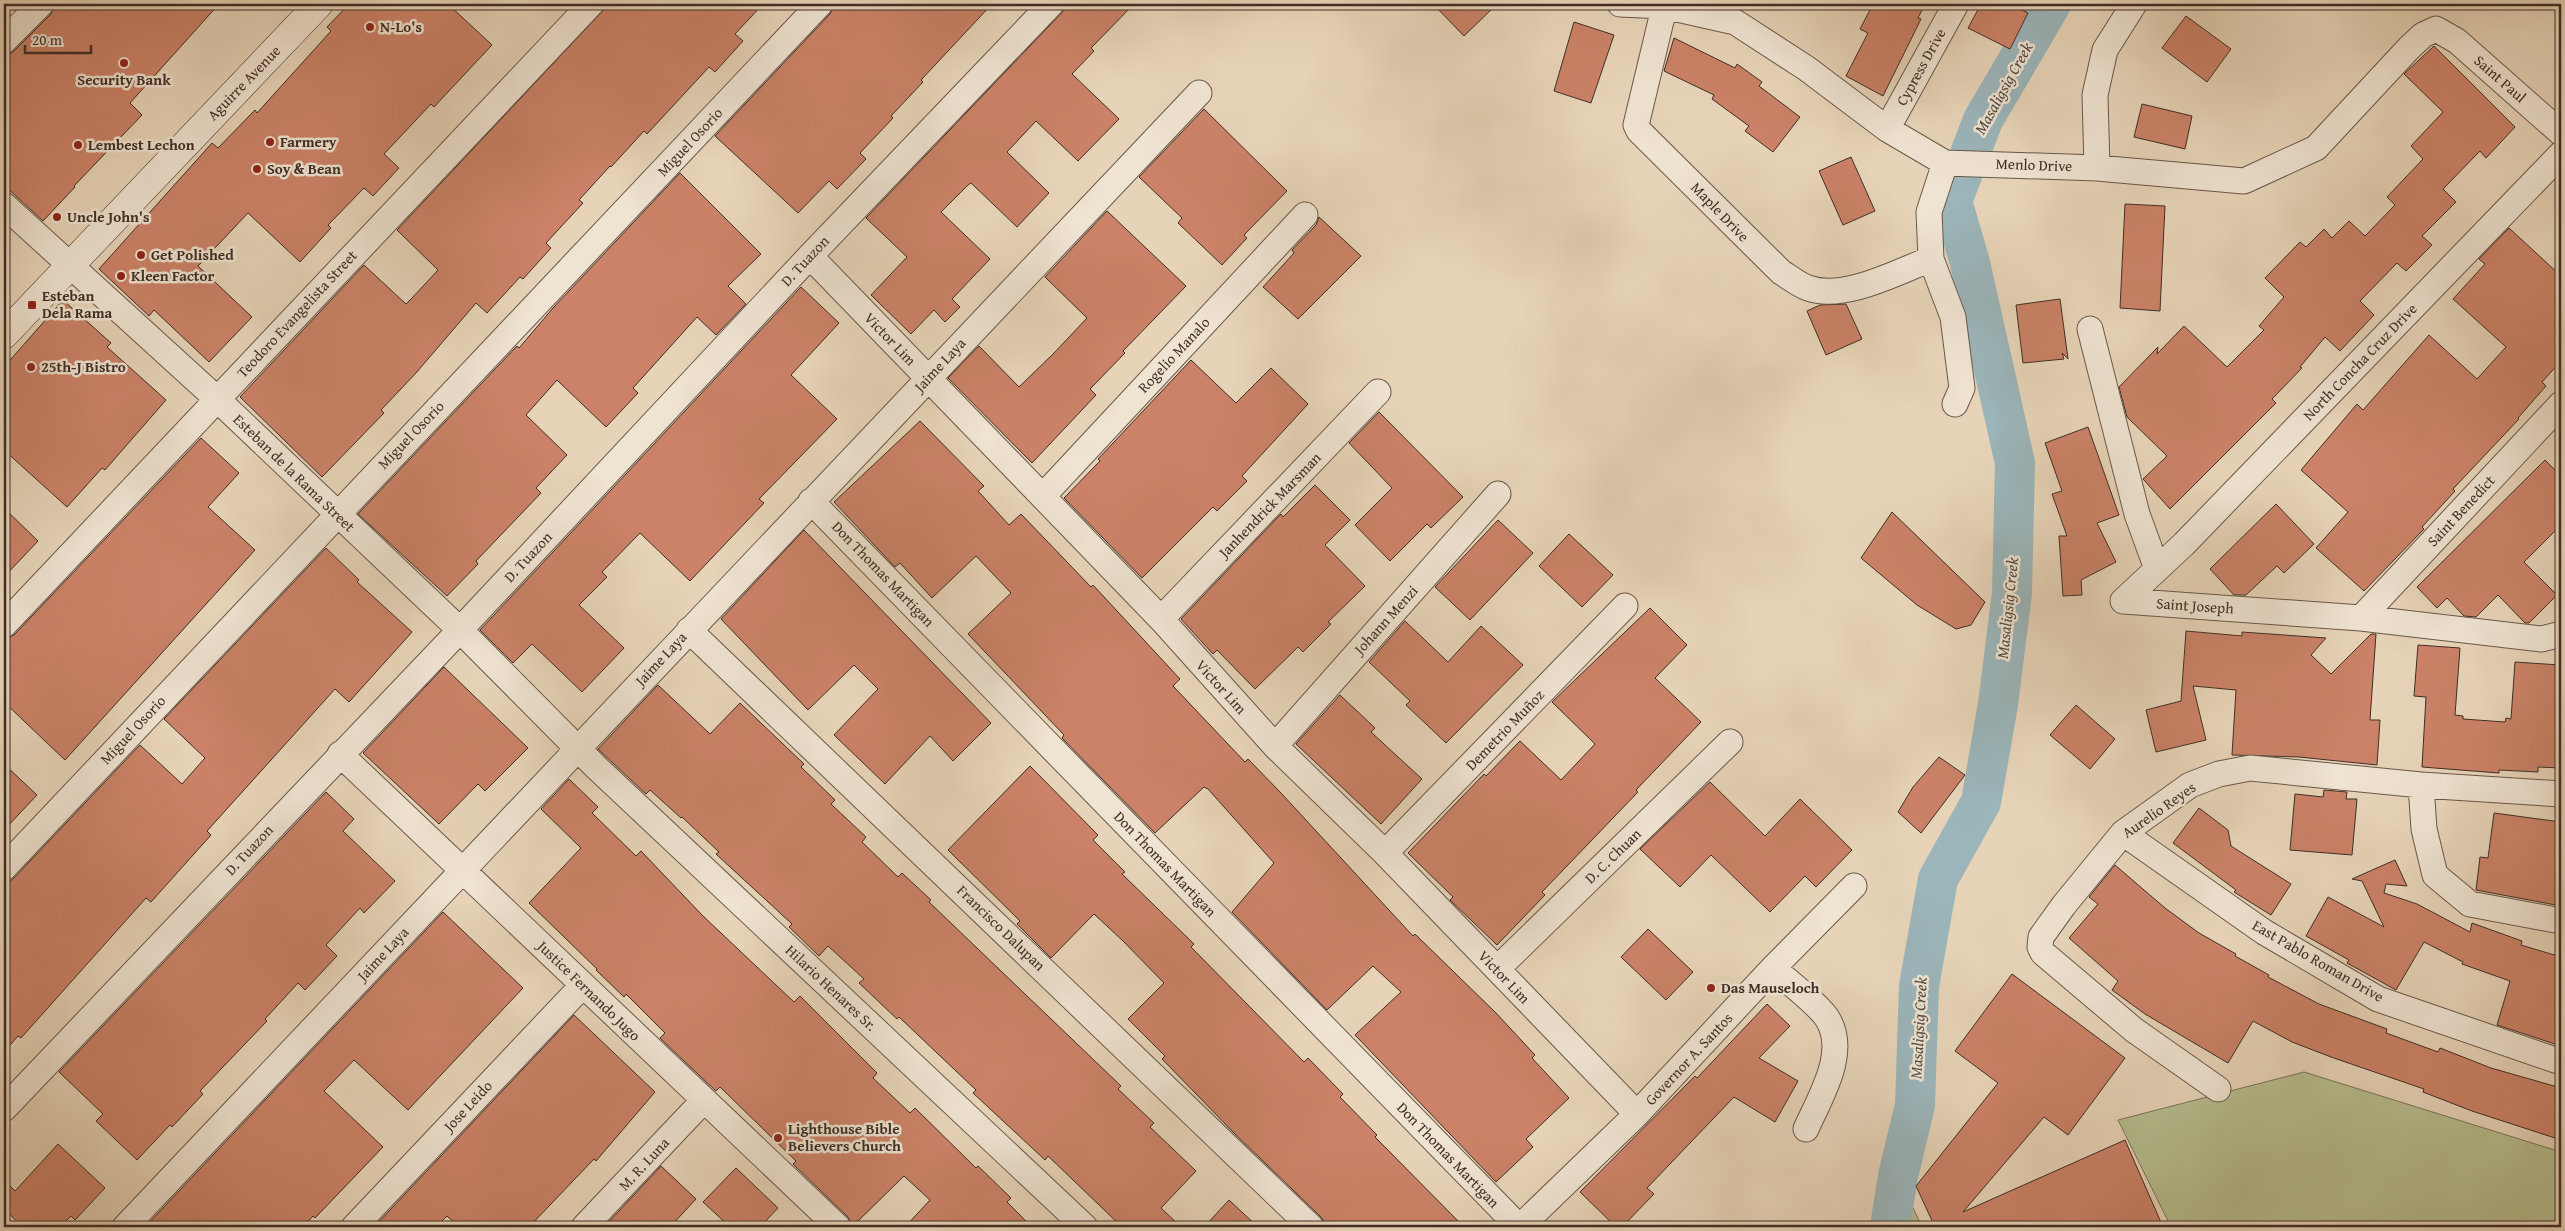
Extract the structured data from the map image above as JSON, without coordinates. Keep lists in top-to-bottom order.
{
  "streets": {
    "street": [
      "Cypress Drive",
      "Saint Paul",
      "Aguirre Avenue",
      "Miguel Osorio",
      "Menlo Drive",
      "Maple Drive",
      "D. Tuazon",
      "Teodoro Evangelista Street",
      "Victor Lim",
      "Rogelio Manalo",
      "North Concha Cruz Drive",
      "Jaime Laya",
      "Esteban de la Rama Street",
      "Janhendrick Marsman",
      "Saint Benedict",
      "Don Thomas Martigan",
      "Saint Joseph",
      "Johann Menzi",
      "Demetrio Muñoz",
      "Aurelio Reyes",
      "D. C. Chuan",
      "Francisco Dalupan",
      "East Pablo Roman Drive",
      "Hilario Henares Sr.",
      "Justice Fernando Jugo",
      "Governor A. Santos",
      "Jose Leido",
      "M. R. Luna"
    ]
  },
  "crossings": [
    ["Cypress Drive", "Menlo Drive"],
    ["Saint Paul", "Menlo Drive"],
    ["Aguirre Avenue", "Esteban de la Rama Street"],
    ["Miguel Osorio", "Esteban de la Rama Street"],
    ["Menlo Drive", "Maple Drive"],
    ["D. Tuazon", "Victor Lim"],
    ["D. Tuazon", "Esteban de la Rama Street"],
    ["D. Tuazon", "Justice Fernando Jugo"],
    ["Teodoro Evangelista Street", "Esteban de la Rama Street"],
    ["Victor Lim", "Rogelio Manalo"],
    ["Victor Lim", "Jaime Laya"],
    ["Victor Lim", "Janhendrick Marsman"],
    ["Victor Lim", "Johann Menzi"],
    ["Victor Lim", "Demetrio Muñoz"],
    ["Victor Lim", "D. C. Chuan"],
    ["Victor Lim", "Governor A. Santos"],
    ["North Concha Cruz Drive", "Saint Joseph"],
    ["Jaime Laya", "Esteban de la Rama Street"],
    ["Jaime Laya", "Don Thomas Martigan"],
    ["Jaime Laya", "Francisco Dalupan"],
    ["Jaime Laya", "Hilario Henares Sr."],
    ["Jaime Laya", "Justice Fernando Jugo"],
    ["Esteban de la Rama Street", "Hilario Henares Sr."],
    ["Saint Benedict", "Saint Joseph"],
    ["Don Thomas Martigan", "Governor A. Santos"],
    ["Aurelio Reyes", "East Pablo Roman Drive"],
    ["Justice Fernando Jugo", "Jose Leido"],
    ["Justice Fernando Jugo", "M. R. Luna"]
  ],
  "water": ["Masaligsig Creek"],
  "places": {
    "other": [
      "N-Lo's",
      "Security Bank",
      "Farmery",
      "Lembest Lechon",
      "Soy & Bean",
      "Uncle John's",
      "Get Polished",
      "Kleen Factor",
      "25th-J Bistro",
      "Das Mauseloch",
      "Lighthouse Bible Believers Church"
    ],
    "transit": ["Esteban Dela Rama"]
  },
  "scale_bar": "20 m"
}
